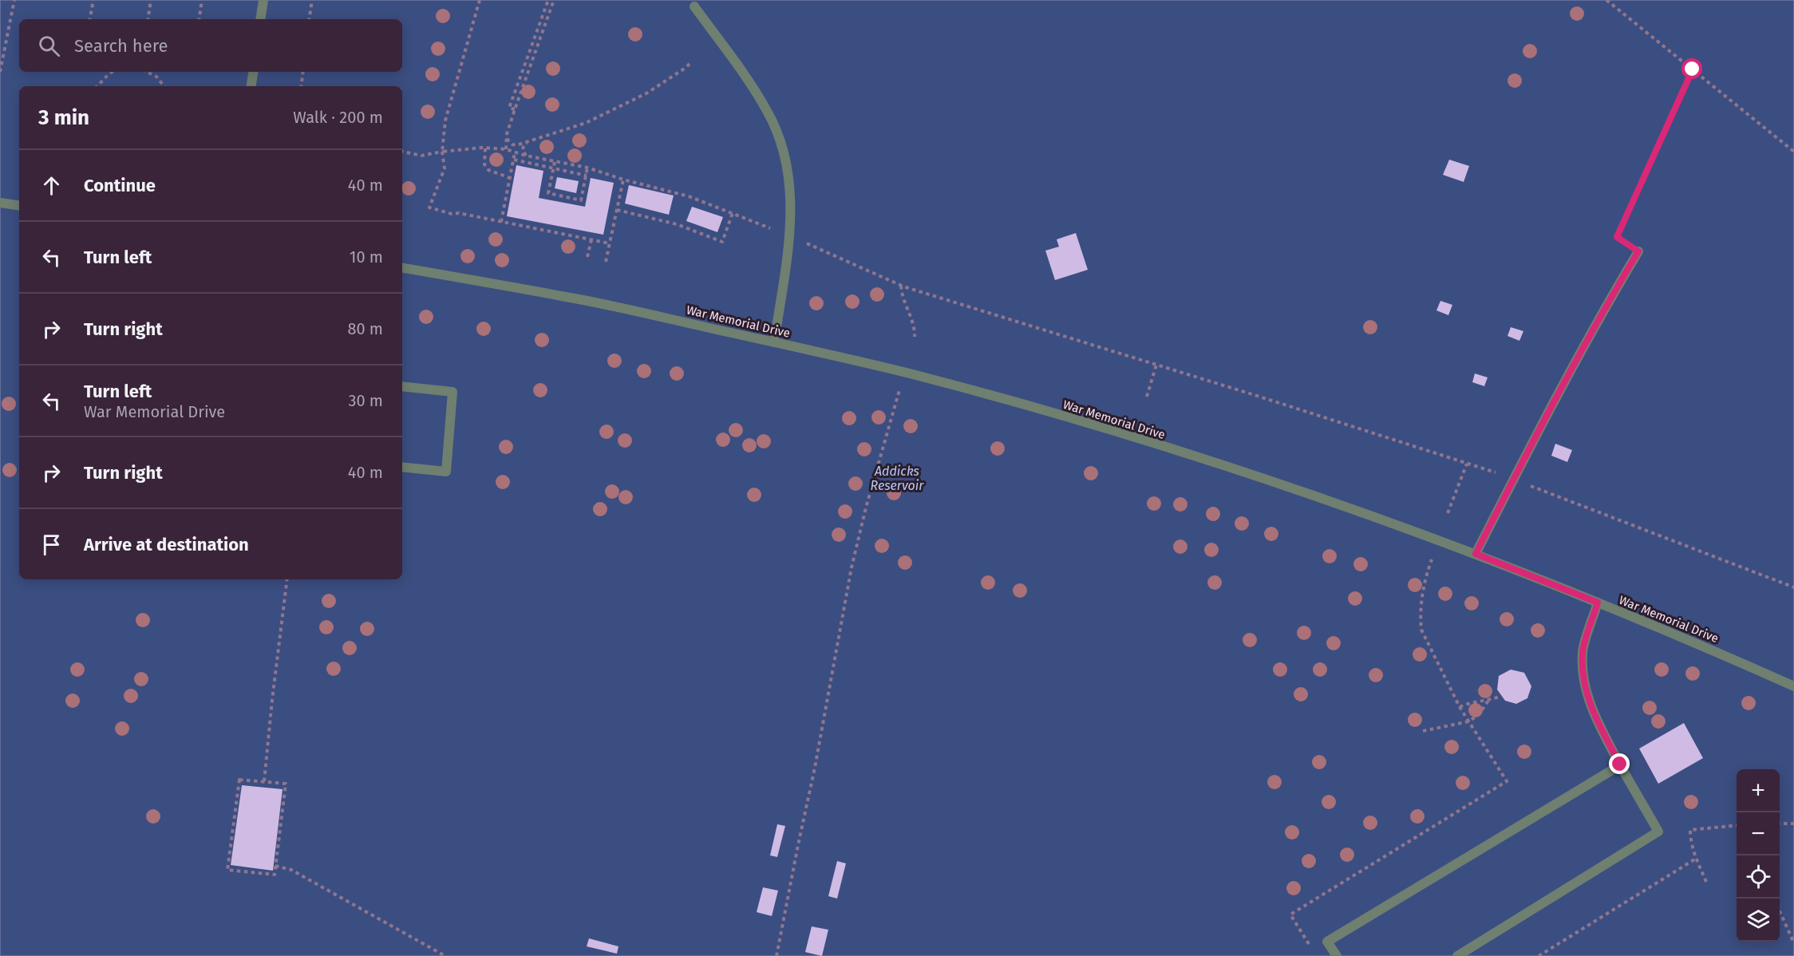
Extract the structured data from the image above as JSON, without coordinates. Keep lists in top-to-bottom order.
{
  "streets": {
    "street": ["War Memorial Drive"]
  },
  "water": ["Addicks Reservoir"],
  "page": {
    "search": "Search here",
    "heading": ["3 min", "Walk · 200 m"],
    "list": [
      ["Continue", "40 m"],
      ["Turn left", "10 m"],
      ["Turn right", "80 m"],
      ["Turn left", "War Memorial Drive", "30 m"],
      ["Turn right", "40 m"],
      "Arrive at destination"
    ],
    "map_buttons": ["+", "−"]
  }
}
